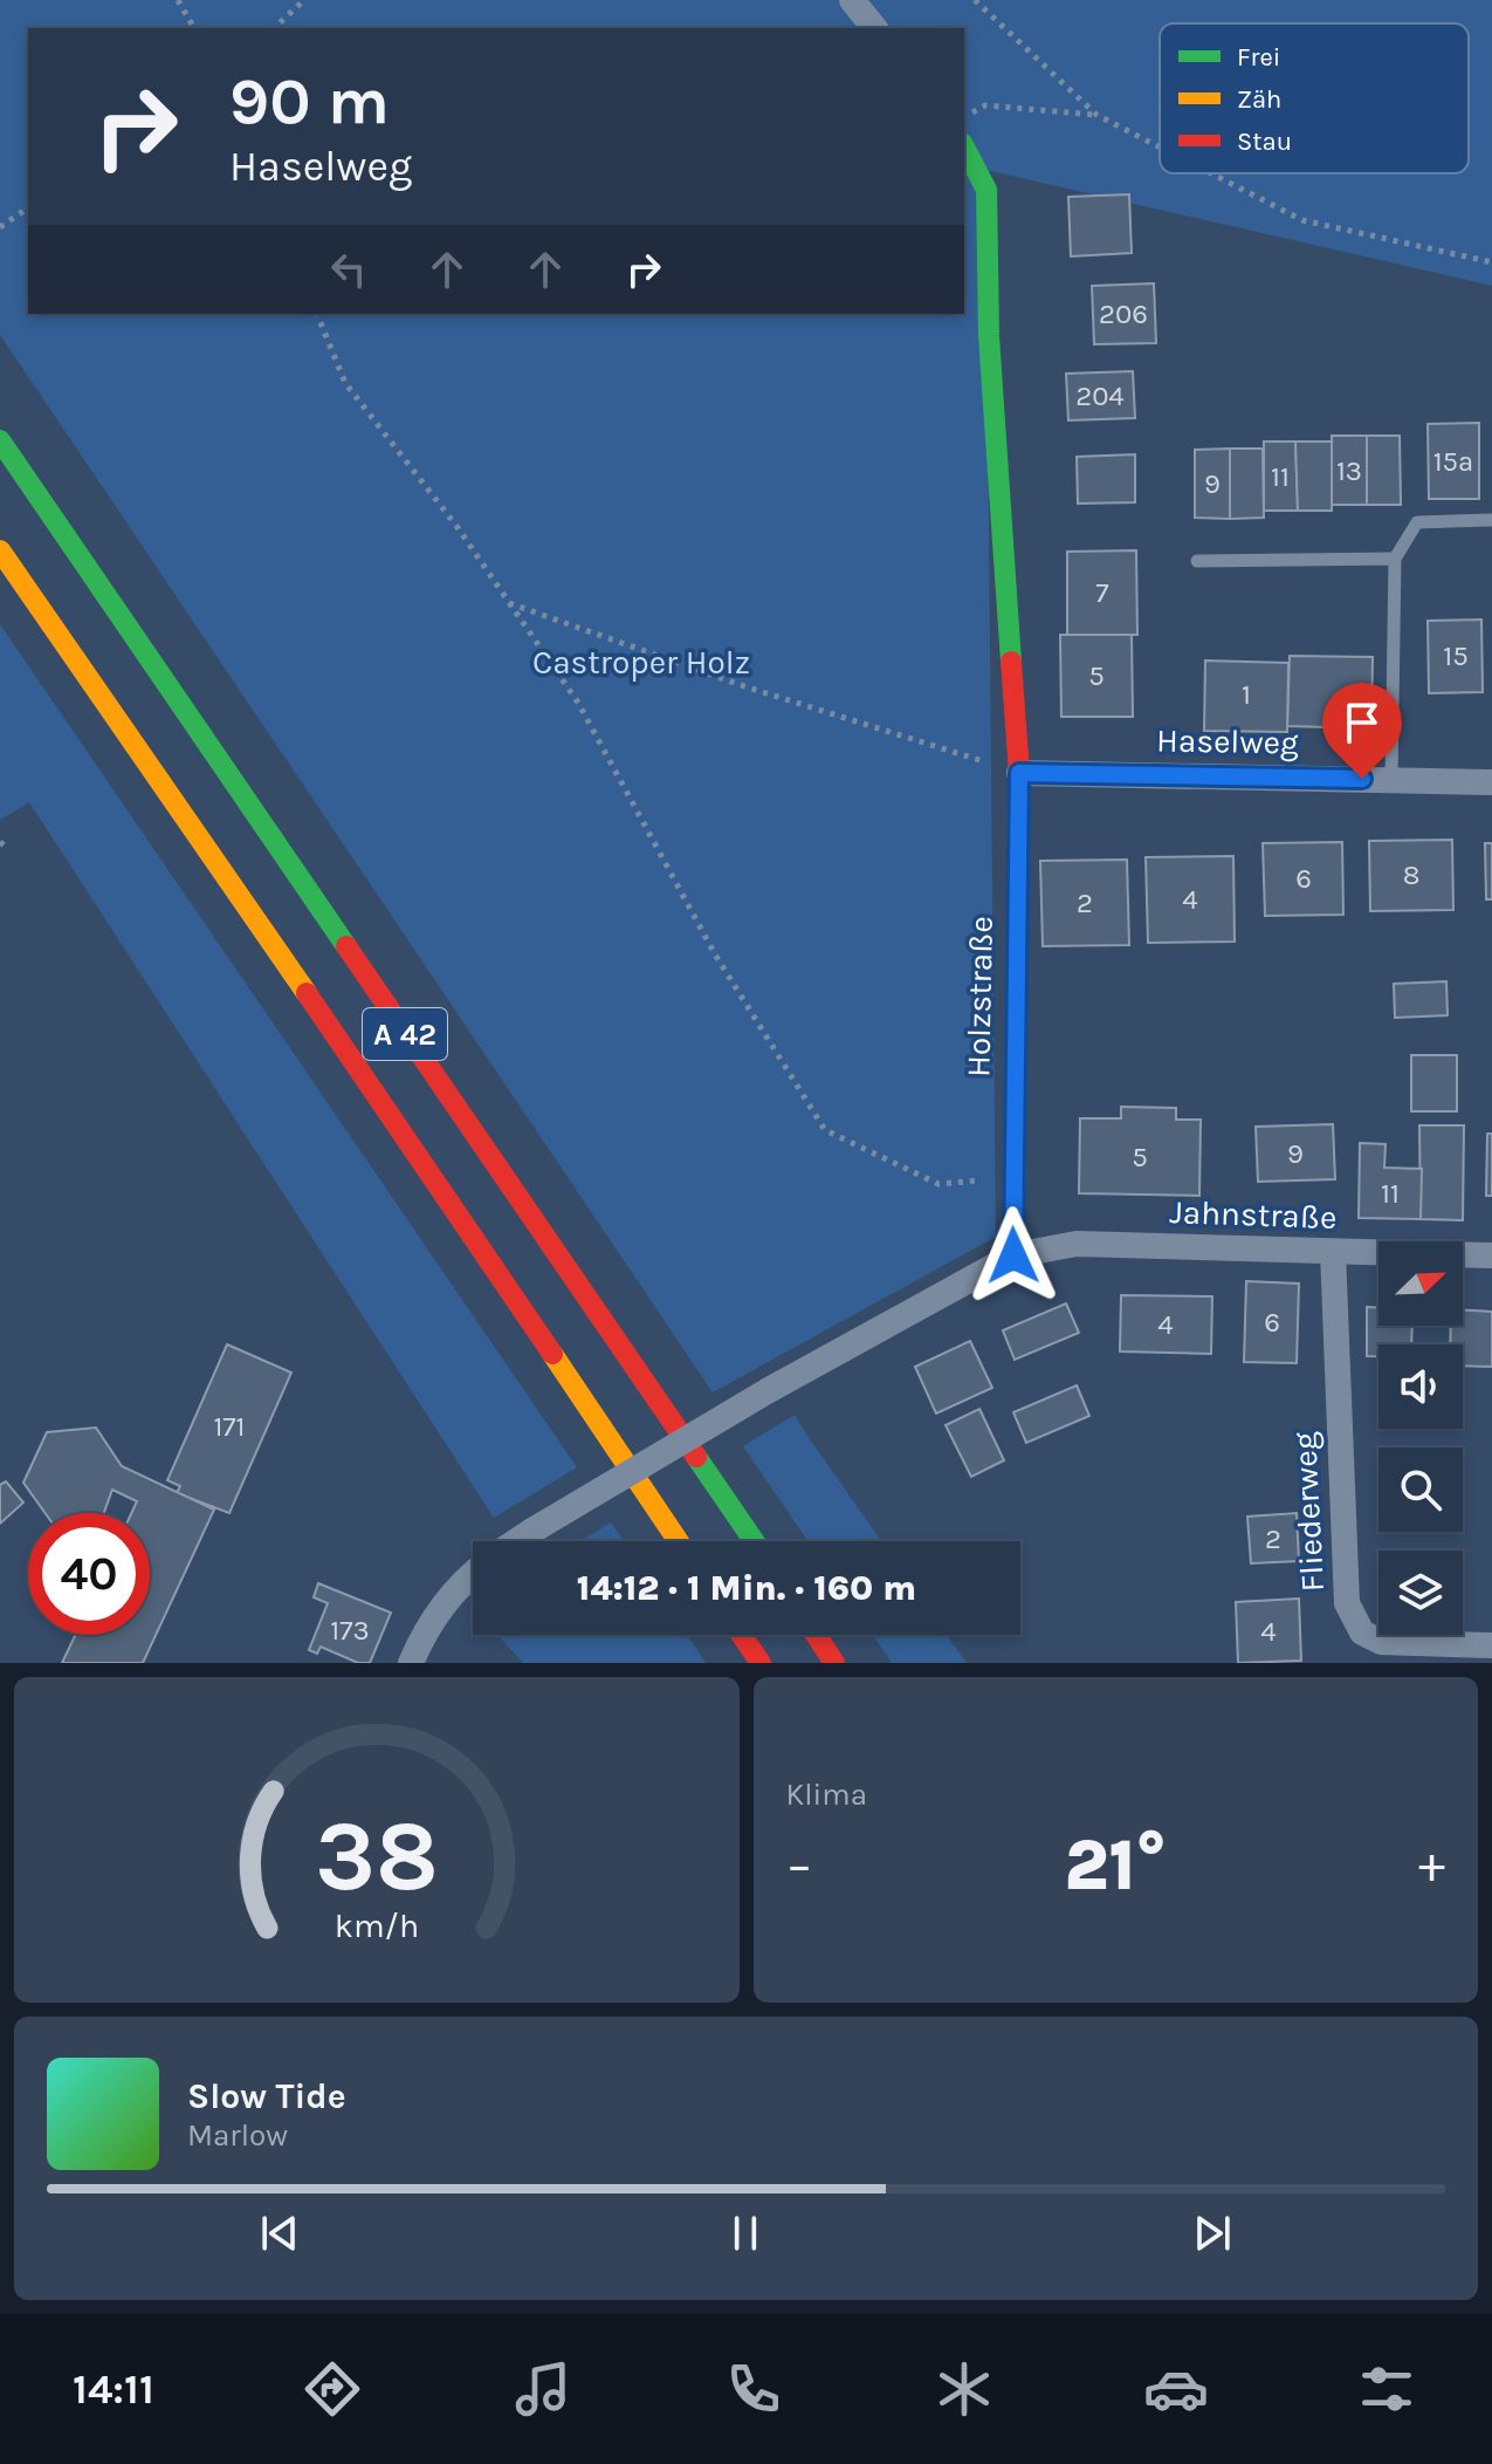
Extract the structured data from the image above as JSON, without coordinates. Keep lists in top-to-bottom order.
{
  "streets": {
    "main road": ["Holzstraße", "A 42"],
    "street": ["Haselweg", "Jahnstraße", "Fliederweg"]
  },
  "crossings": [
    ["Haselweg", "Holzstraße"],
    ["Holzstraße", "Jahnstraße"],
    ["Jahnstraße", "Fliederweg"]
  ],
  "parks": ["Castroper Holz"],
  "house_numbers": [
    "206",
    "204",
    "15a",
    "13",
    "11",
    "9",
    "7",
    "15",
    "5",
    "1",
    "8",
    "6",
    "4",
    "2",
    "9",
    "5",
    "11",
    "6",
    "4",
    "171",
    "2",
    "173",
    "4"
  ],
  "legend": ["Frei", "Zäh", "Stau"],
  "north": "top right",
  "page": {
    "turn": ["90 m", "Haselweg"],
    "limit": "40",
    "trip": "14:12 · 1 Min. · 160 m",
    "tile": "Klima",
    "heat": ["−", "21°", "+"],
    "song": ["Slow Tide", "Marlow"],
    "tabs": "14:11",
    "gauge": ["38", "km/h"]
  }
}
